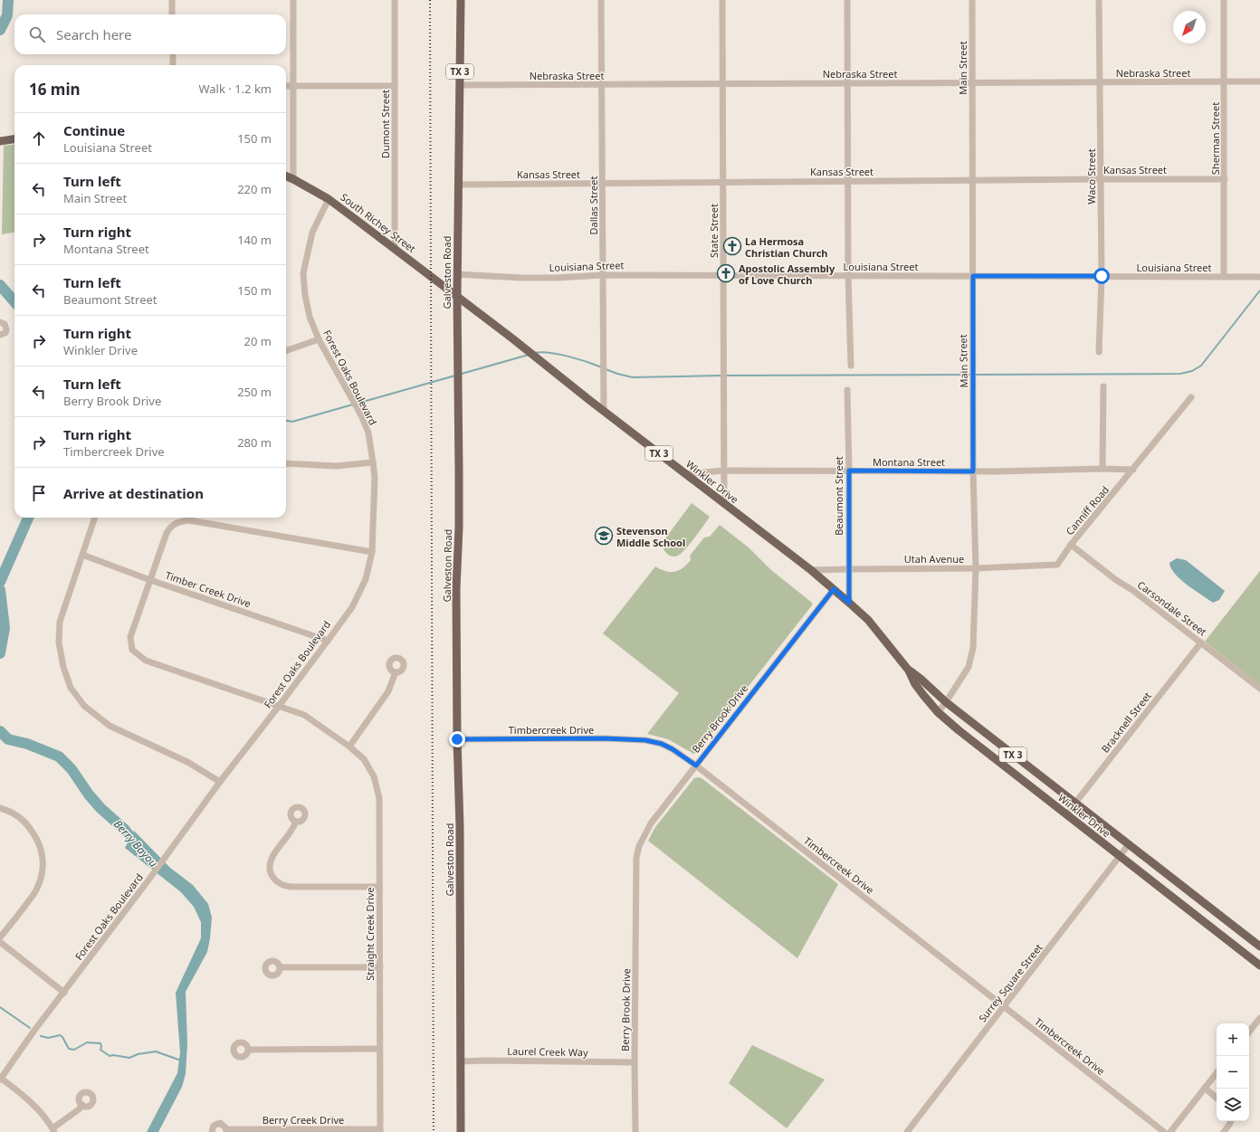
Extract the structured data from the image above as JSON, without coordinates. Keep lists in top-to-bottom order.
{
  "streets": {
    "main road": [
      "TX 3",
      "South Richey Street",
      "Galveston Road",
      "Winkler Drive"
    ],
    "street": [
      "Main Street",
      "Nebraska Street",
      "Dumont Street",
      "Sherman Street",
      "Kansas Street",
      "Waco Street",
      "Dallas Street",
      "State Street",
      "Louisiana Street",
      "Forest Oaks Boulevard",
      "Montana Street",
      "Beaumont Street",
      "Canniff Road",
      "Utah Avenue",
      "Timber Creek Drive",
      "Carsondale Street",
      "Berry Brook Drive",
      "Bracknell Street",
      "Timbercreek Drive",
      "Straight Creek Drive",
      "Surrey Square Street",
      "Laurel Creek Way",
      "Berry Creek Drive"
    ]
  },
  "crossings": [
    ["Main Street", "Nebraska Street"],
    ["Main Street", "Kansas Street"],
    ["Main Street", "Louisiana Street"],
    ["Main Street", "Montana Street"],
    ["Main Street", "Winkler Drive"],
    ["Main Street", "Utah Avenue"],
    ["Nebraska Street", "Sherman Street"],
    ["Nebraska Street", "Waco Street"],
    ["Nebraska Street", "Dallas Street"],
    ["Nebraska Street", "State Street"],
    ["Nebraska Street", "Galveston Road"],
    ["Dumont Street", "South Richey Street"],
    ["Sherman Street", "Kansas Street"],
    ["Sherman Street", "Louisiana Street"],
    ["Kansas Street", "Waco Street"],
    ["Kansas Street", "Dallas Street"],
    ["Kansas Street", "State Street"],
    ["Kansas Street", "Galveston Road"],
    ["Waco Street", "Louisiana Street"],
    ["Dallas Street", "Louisiana Street"],
    ["Dallas Street", "Winkler Drive"],
    ["South Richey Street", "Galveston Road"],
    ["South Richey Street", "Forest Oaks Boulevard"],
    ["South Richey Street", "Winkler Drive"],
    ["State Street", "Louisiana Street"],
    ["State Street", "Montana Street"],
    ["State Street", "Winkler Drive"],
    ["Louisiana Street", "Galveston Road"],
    ["Galveston Road", "Winkler Drive"],
    ["Galveston Road", "Timbercreek Drive"],
    ["Galveston Road", "Laurel Creek Way"],
    ["Forest Oaks Boulevard", "Timber Creek Drive"],
    ["Forest Oaks Boulevard", "Straight Creek Drive"],
    ["Montana Street", "Winkler Drive"],
    ["Montana Street", "Beaumont Street"],
    ["Montana Street", "Canniff Road"],
    ["Winkler Drive", "Beaumont Street"],
    ["Winkler Drive", "Utah Avenue"],
    ["Winkler Drive", "Berry Brook Drive"],
    ["Winkler Drive", "Bracknell Street"],
    ["Winkler Drive", "Surrey Square Street"],
    ["Beaumont Street", "Utah Avenue"],
    ["Canniff Road", "Utah Avenue"],
    ["Canniff Road", "Carsondale Street"],
    ["Timber Creek Drive", "Straight Creek Drive"],
    ["Carsondale Street", "Bracknell Street"],
    ["Berry Brook Drive", "Timbercreek Drive"],
    ["Berry Brook Drive", "Laurel Creek Way"],
    ["Timbercreek Drive", "Surrey Square Street"],
    ["Straight Creek Drive", "Berry Creek Drive"]
  ],
  "water": ["Berry Bayou"],
  "places": {
    "church": ["La Hermosa Christian Church", "Apostolic Assembly of Love Church"],
    "school or university": ["Stevenson Middle School"]
  },
  "north": "bottom left",
  "page": {
    "search": "Search here",
    "heading": ["16 min", "Walk · 1.2 km"],
    "list": [
      ["Continue", "Louisiana Street", "150 m"],
      ["Turn left", "Main Street", "220 m"],
      ["Turn right", "Montana Street", "140 m"],
      ["Turn left", "Beaumont Street", "150 m"],
      ["Turn right", "Winkler Drive", "20 m"],
      ["Turn left", "Berry Brook Drive", "250 m"],
      ["Turn right", "Timbercreek Drive", "280 m"],
      "Arrive at destination"
    ],
    "map_buttons": ["+", "−"]
  }
}
